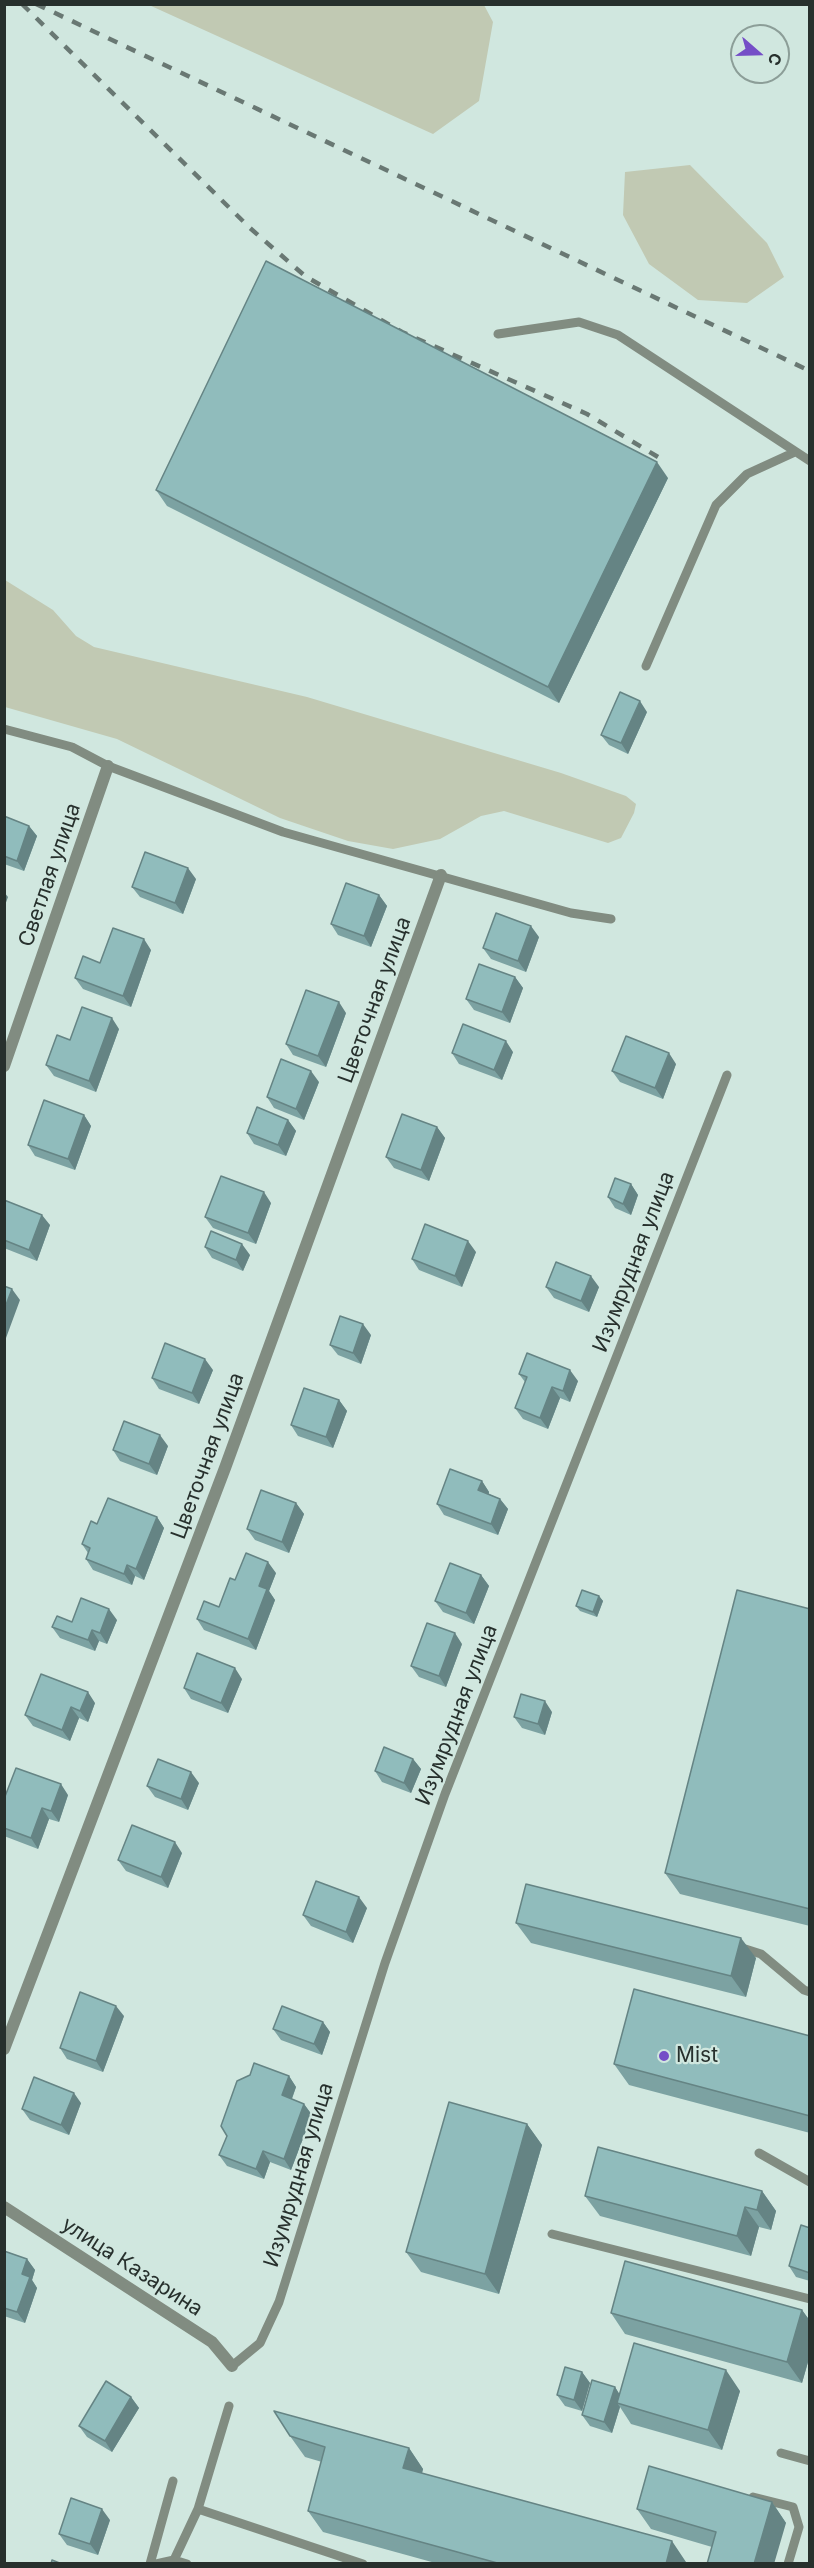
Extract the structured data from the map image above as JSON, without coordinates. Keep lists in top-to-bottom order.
{
  "streets": {
    "street": ["Светлая улица", "Цветочная улица", "улица Казарина"],
    "lane": ["Изумрудная улица"]
  },
  "crossings": [
    ["Изумрудная улица", "улица Казарина"]
  ],
  "places": ["Mist"],
  "north": "right"
}
